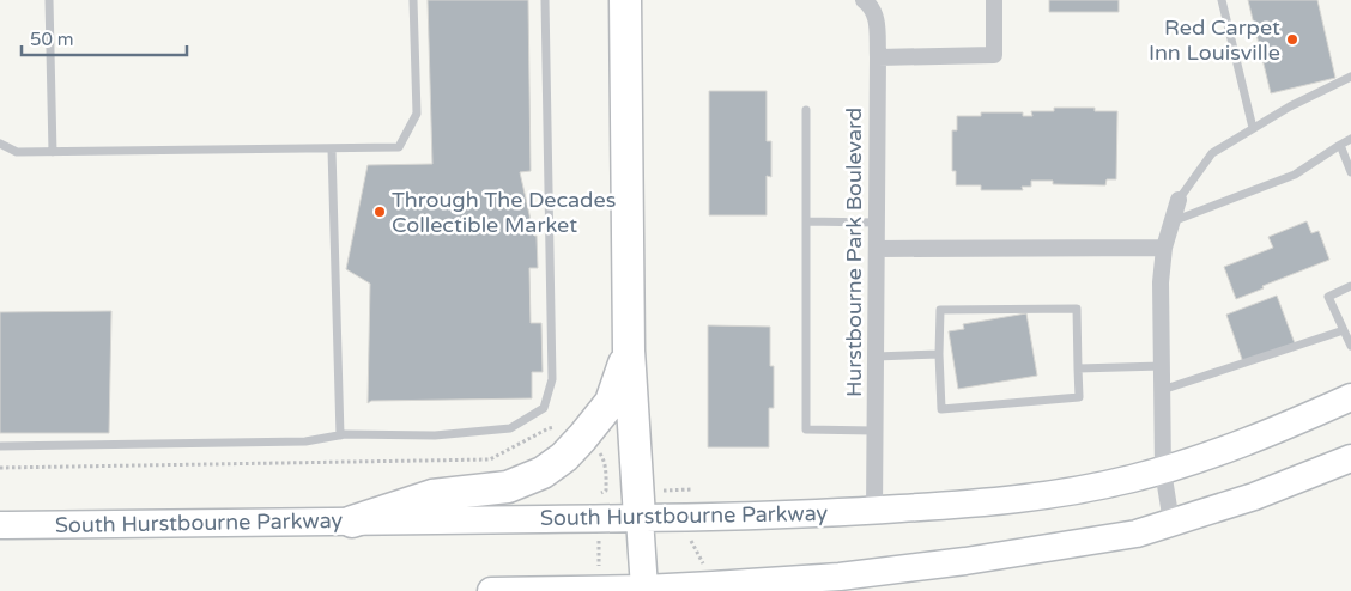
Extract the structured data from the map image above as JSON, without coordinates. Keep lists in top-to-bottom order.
{
  "streets": {
    "main road": ["South Hurstbourne Parkway"],
    "street": ["Hurstbourne Park Boulevard"]
  },
  "crossings": [
    ["Hurstbourne Park Boulevard", "South Hurstbourne Parkway"]
  ],
  "places": ["Red Carpet Inn Louisville", "Through The Decades Collectible Market"],
  "scale_bar": "50 m"
}
